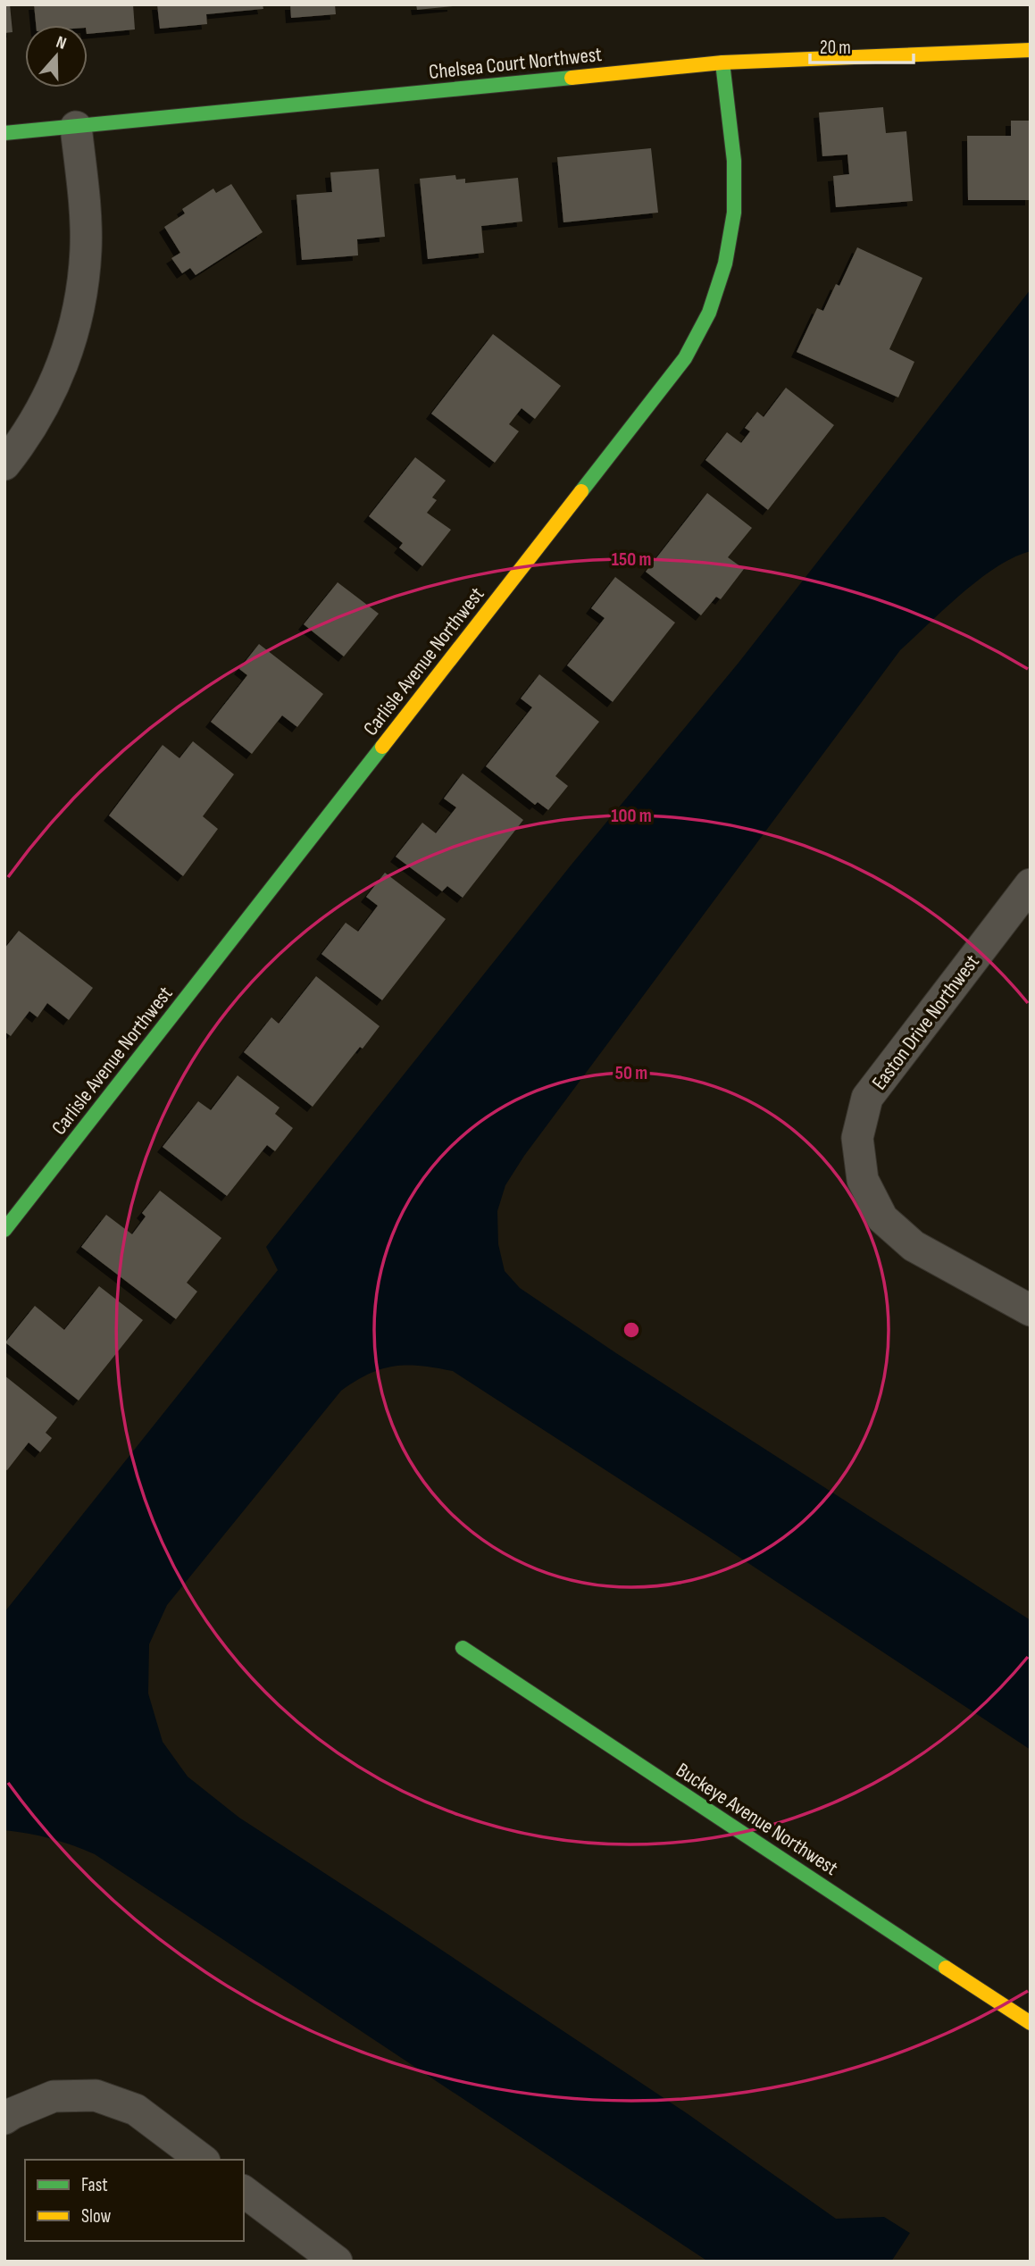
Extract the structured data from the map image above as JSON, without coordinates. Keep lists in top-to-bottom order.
{
  "streets": {
    "street": [
      "Chelsea Court Northwest",
      "Carlisle Avenue Northwest",
      "Easton Drive Northwest",
      "Buckeye Avenue Northwest"
    ]
  },
  "crossings": [
    ["Chelsea Court Northwest", "Carlisle Avenue Northwest"]
  ],
  "legend": ["Fast", "Slow"],
  "scale_bar": "20 m",
  "north": "top",
  "rings": ["150 m", "100 m", "50 m"]
}
